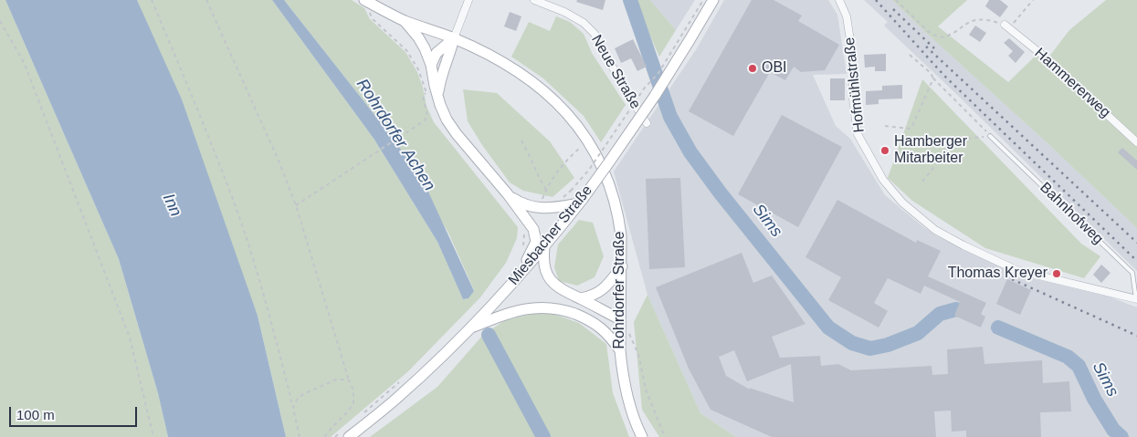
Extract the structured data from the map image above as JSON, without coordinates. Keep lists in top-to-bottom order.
{
  "streets": {
    "main road": ["Miesbacher Straße", "Rohrdorfer Straße"],
    "street": ["Neue Straße", "Hammererweg", "Hofmühlstraße"],
    "lane": ["Bahnhofweg"]
  },
  "crossings": [
    ["Hofmühlstraße", "Bahnhofweg"]
  ],
  "water": ["Rohrdorfer Achen", "Inn", "Sims"],
  "places": ["OBI", "Hamberger Mitarbeiter", "Thomas Kreyer"],
  "scale_bar": "100 m"
}
